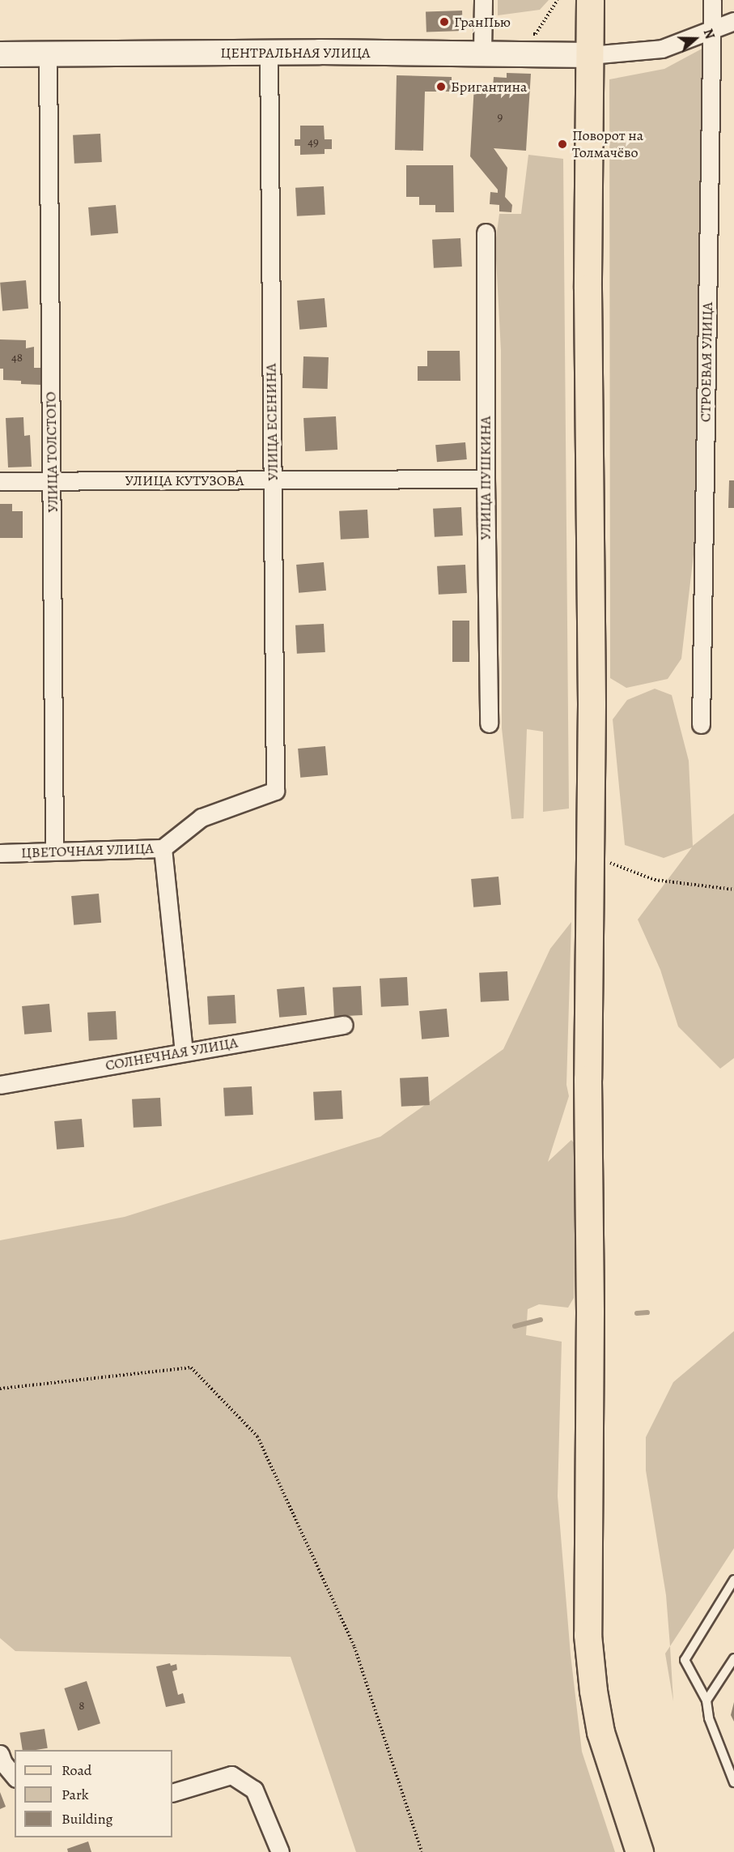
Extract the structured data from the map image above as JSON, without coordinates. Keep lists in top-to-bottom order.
{
  "streets": {
    "street": [
      "ЦЕНТРАЛЬНАЯ УЛИЦА",
      "СТРОЕВАЯ УЛИЦА",
      "УЛИЦА ЕСЕНИНА",
      "УЛИЦА ТОЛСТОГО",
      "УЛИЦА ПУШКИНА",
      "УЛИЦА КУТУЗОВА",
      "ЦВЕТОЧНАЯ УЛИЦА",
      "СОЛНЕЧНАЯ УЛИЦА"
    ]
  },
  "crossings": [
    ["ЦЕНТРАЛЬНАЯ УЛИЦА", "УЛИЦА ЕСЕНИНА"],
    ["ЦЕНТРАЛЬНАЯ УЛИЦА", "УЛИЦА ТОЛСТОГО"],
    ["УЛИЦА ЕСЕНИНА", "УЛИЦА КУТУЗОВА"],
    ["УЛИЦА ЕСЕНИНА", "ЦВЕТОЧНАЯ УЛИЦА"],
    ["УЛИЦА ТОЛСТОГО", "УЛИЦА КУТУЗОВА"],
    ["УЛИЦА ТОЛСТОГО", "ЦВЕТОЧНАЯ УЛИЦА"],
    ["УЛИЦА ПУШКИНА", "УЛИЦА КУТУЗОВА"]
  ],
  "places": ["ГранПью", "Бригантина", "Поворот на Толмачёво"],
  "house_numbers": [
    "9",
    "49",
    "48",
    "8"
  ],
  "legend": ["Road", "Park", "Building"],
  "north": "right"
}
